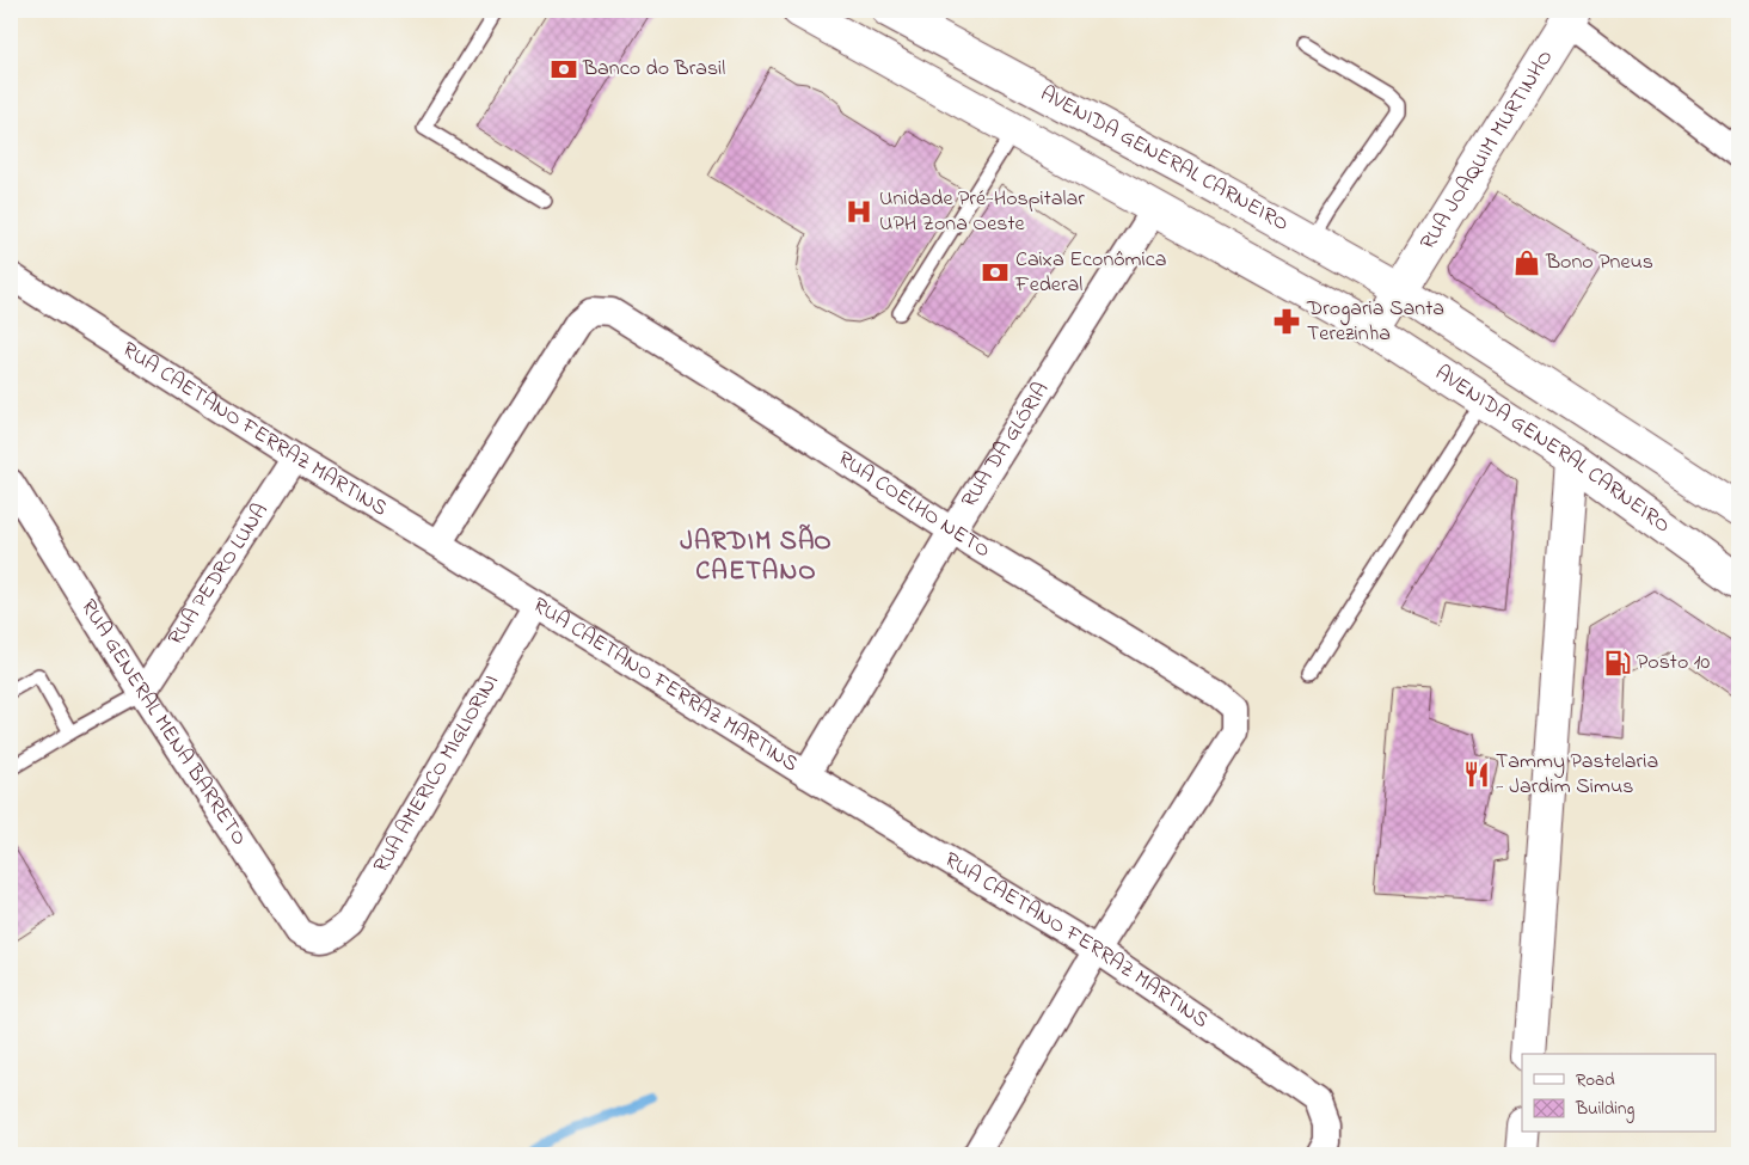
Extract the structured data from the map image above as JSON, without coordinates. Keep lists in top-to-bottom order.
{
  "streets": {
    "main road": ["RUA JOAQUIM MURTINHO", "AVENIDA GENERAL CARNEIRO"],
    "street": [
      "RUA CAETANO FERRAZ MARTINS",
      "RUA DA GLÓRIA",
      "RUA COELHO NETO",
      "RUA PEDRO LUNA",
      "RUA GENERAL MENA BARRETO",
      "RUA AMERICO MIGLIORINI"
    ]
  },
  "crossings": [
    ["RUA JOAQUIM MURTINHO", "AVENIDA GENERAL CARNEIRO"],
    ["AVENIDA GENERAL CARNEIRO", "RUA DA GLÓRIA"],
    ["RUA CAETANO FERRAZ MARTINS", "RUA DA GLÓRIA"],
    ["RUA CAETANO FERRAZ MARTINS", "RUA COELHO NETO"],
    ["RUA CAETANO FERRAZ MARTINS", "RUA PEDRO LUNA"],
    ["RUA CAETANO FERRAZ MARTINS", "RUA AMERICO MIGLIORINI"],
    ["RUA DA GLÓRIA", "RUA COELHO NETO"],
    ["RUA PEDRO LUNA", "RUA GENERAL MENA BARRETO"],
    ["RUA GENERAL MENA BARRETO", "RUA AMERICO MIGLIORINI"]
  ],
  "districts": ["JARDIM SÃO CAETANO"],
  "places": {
    "bank": ["Banco do Brasil", "Caixa Econômica Federal"],
    "hospital": ["Unidade Pré-Hospitalar UPH Zona Oeste"],
    "shop": ["Bono Pneus"],
    "pharmacy": ["Drogaria Santa Terezinha"],
    "fuel station": ["Posto 10"],
    "restaurant": ["Tammy Pastelaria - Jardim Simus"]
  },
  "legend": ["Road", "Building"]
}
